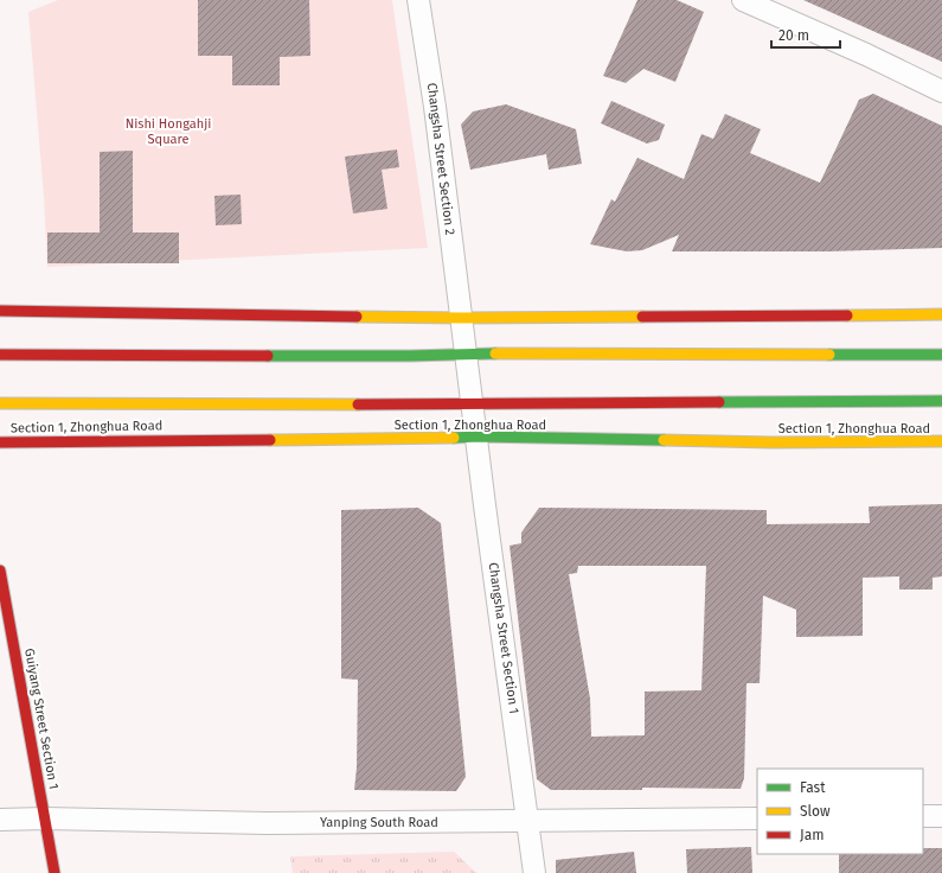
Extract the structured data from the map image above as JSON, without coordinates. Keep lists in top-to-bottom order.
{
  "streets": {
    "main road": ["Section 1, Zhonghua Road", "Guiyang Street Section 1"],
    "street": ["Changsha Street Section 2", "Changsha Street Section 1", "Yanping South Road"]
  },
  "crossings": [
    ["Changsha Street Section 2", "Changsha Street Section 1"],
    ["Section 1, Zhonghua Road", "Changsha Street Section 1"],
    ["Changsha Street Section 1", "Yanping South Road"],
    ["Guiyang Street Section 1", "Yanping South Road"]
  ],
  "parks": ["Nishi Hongahji Square"],
  "legend": ["Fast", "Slow", "Jam"],
  "scale_bar": "20 m"
}
